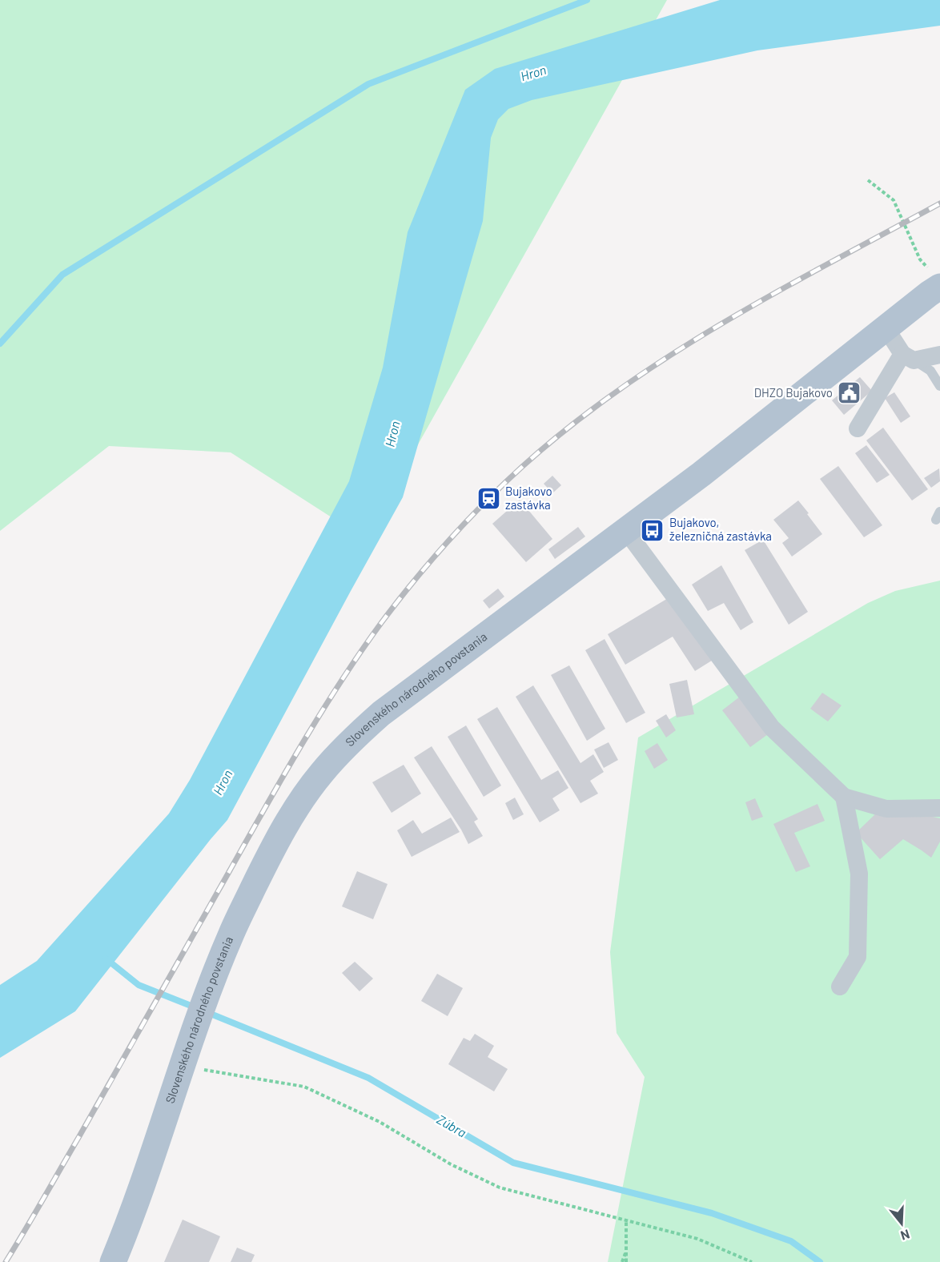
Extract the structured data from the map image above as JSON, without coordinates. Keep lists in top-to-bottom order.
{
  "streets": {
    "main road": ["Slovenského národného povstania"]
  },
  "water": ["Hron", "Zúbra"],
  "places": {
    "public building": ["DHZO Bujakovo"],
    "station": ["Bujakovo zastávka"],
    "bus stop": ["Bujakovo, železničná zastávka"]
  },
  "north": "bottom"
}
